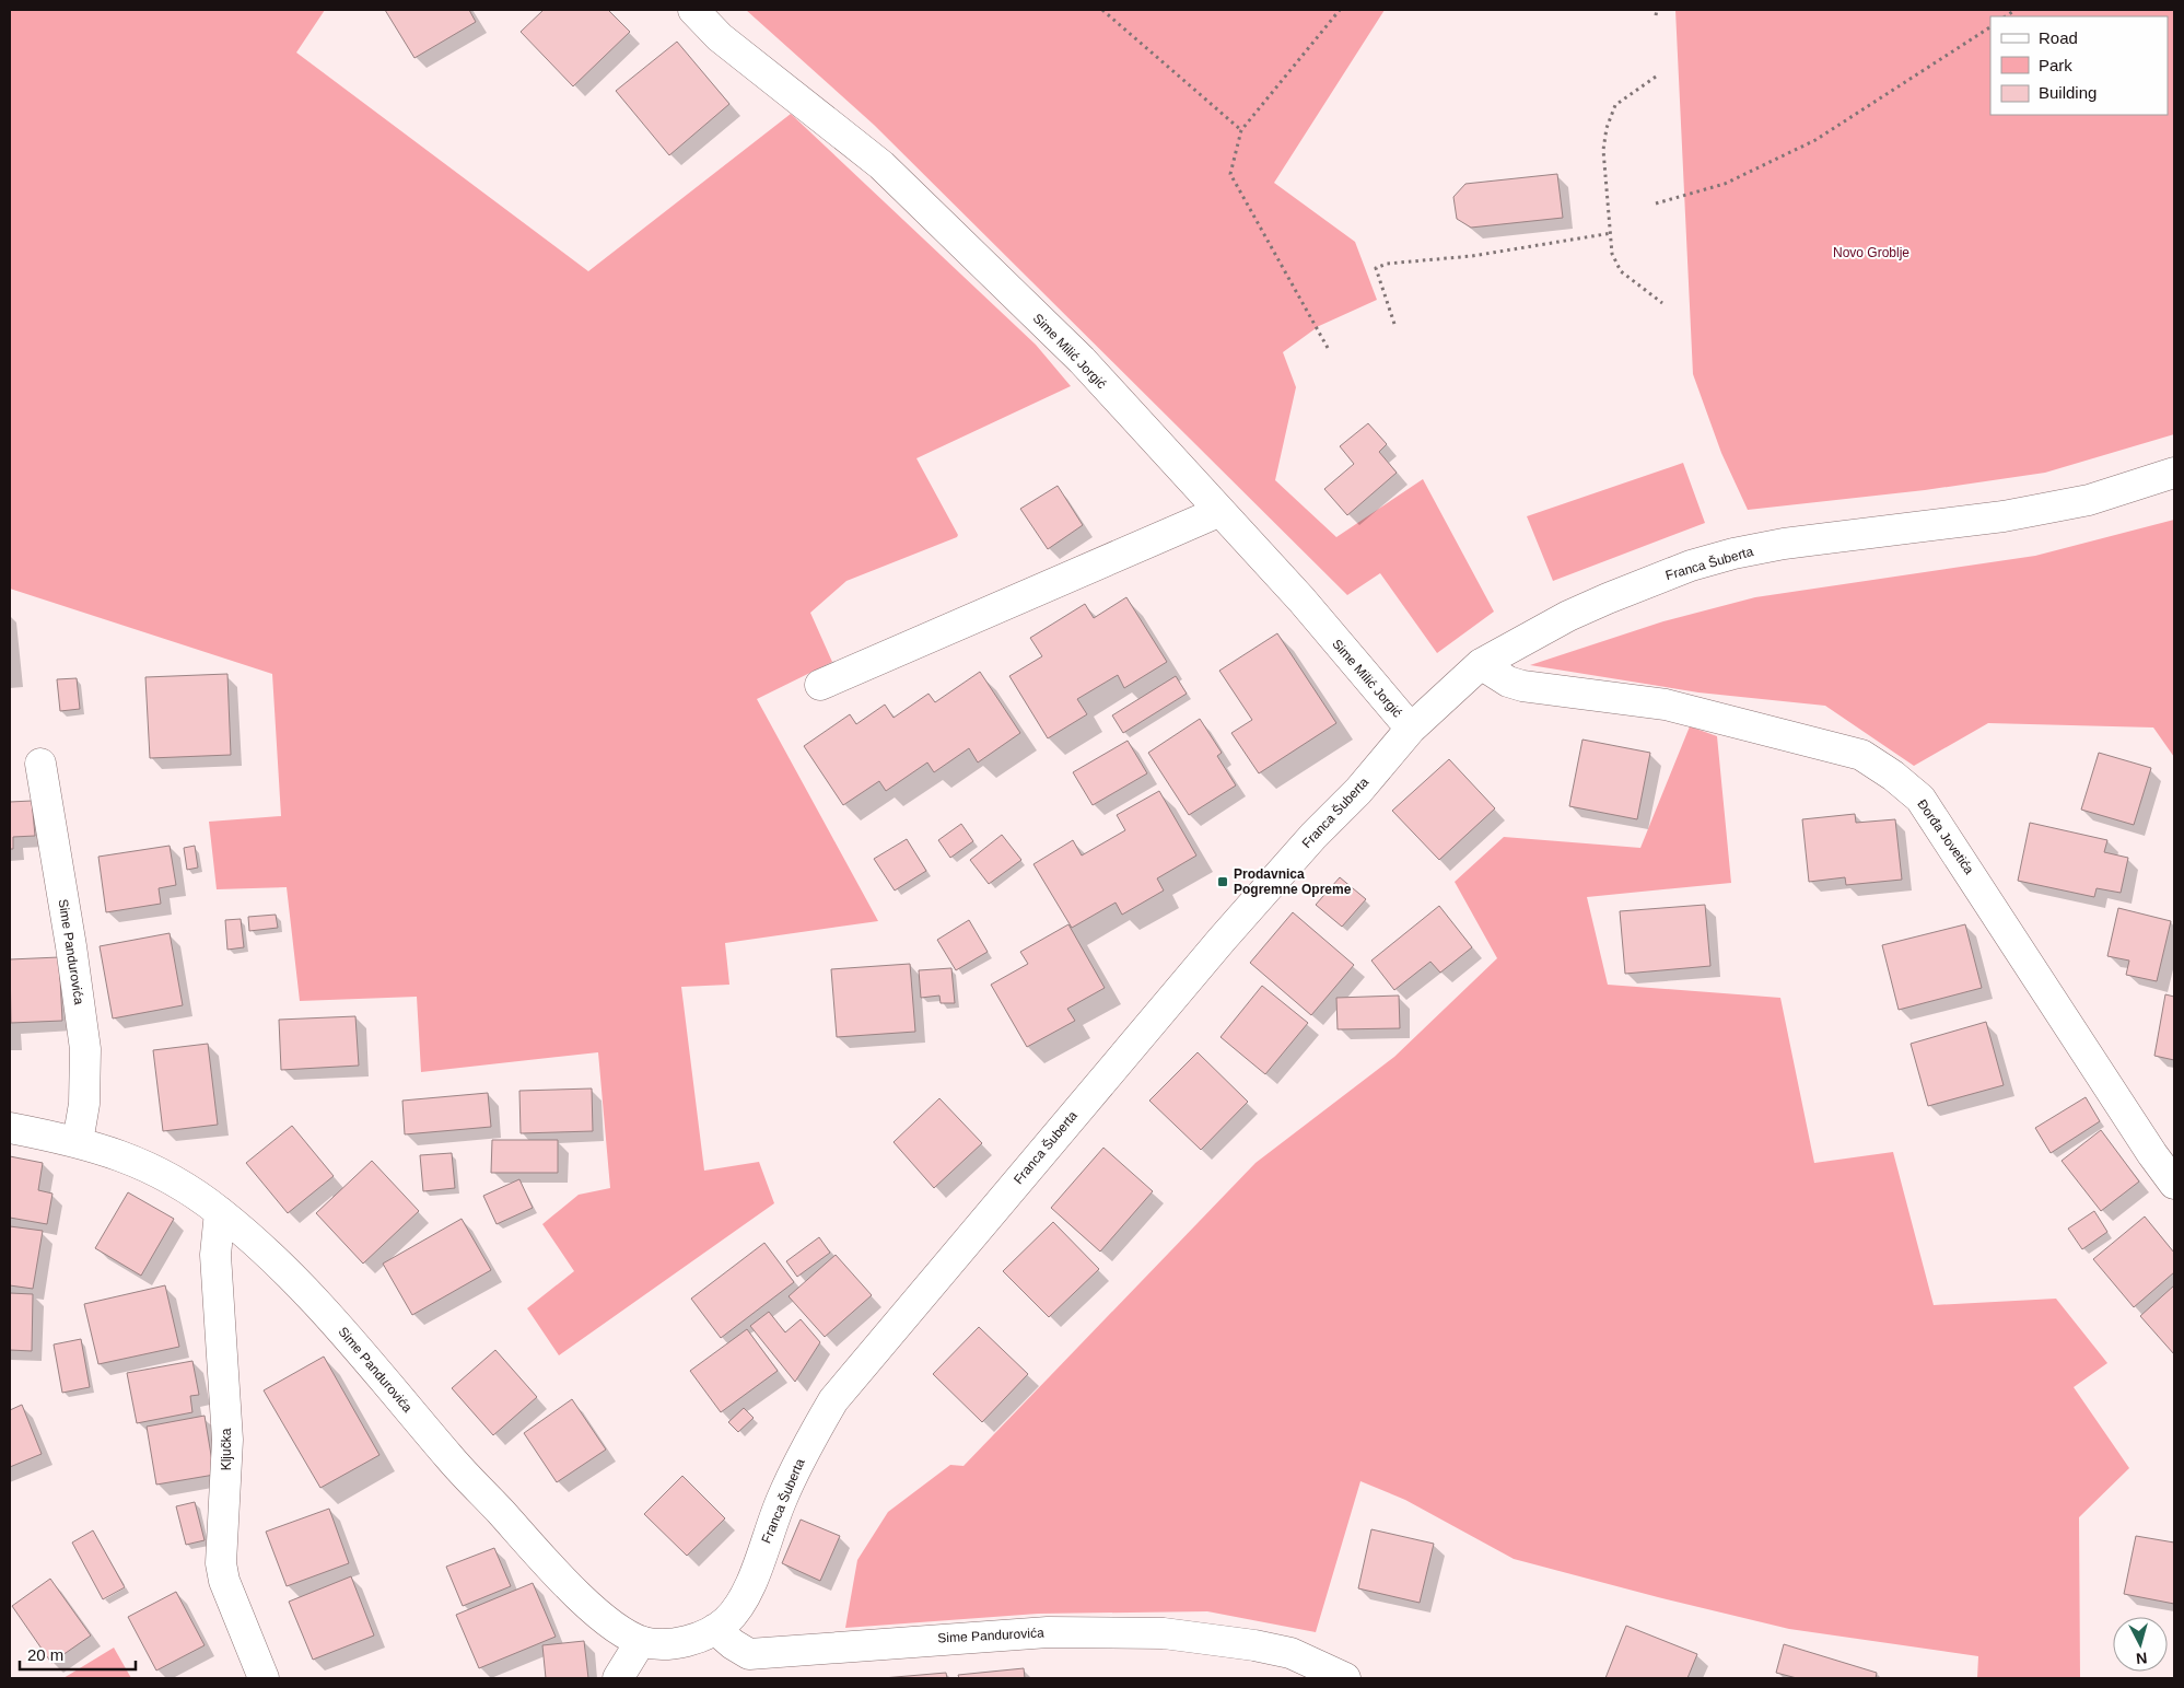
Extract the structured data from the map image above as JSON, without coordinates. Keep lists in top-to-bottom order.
{
  "streets": {
    "street": [
      "Sime Milić Jorgić",
      "Franca Šuberta",
      "Đorđa Jovetića",
      "Sime Pandurovića",
      "Ključka"
    ]
  },
  "crossings": [
    ["Sime Milić Jorgić", "Franca Šuberta"],
    ["Franca Šuberta", "Đorđa Jovetića"],
    ["Franca Šuberta", "Sime Pandurovića"],
    ["Sime Pandurovića", "Ključka"]
  ],
  "parks": ["Novo Groblje"],
  "places": {
    "transit": ["Prodavnica Pogremne Opreme"]
  },
  "legend": ["Road", "Park", "Building"],
  "scale_bar": "20 m",
  "north": "bottom"
}
